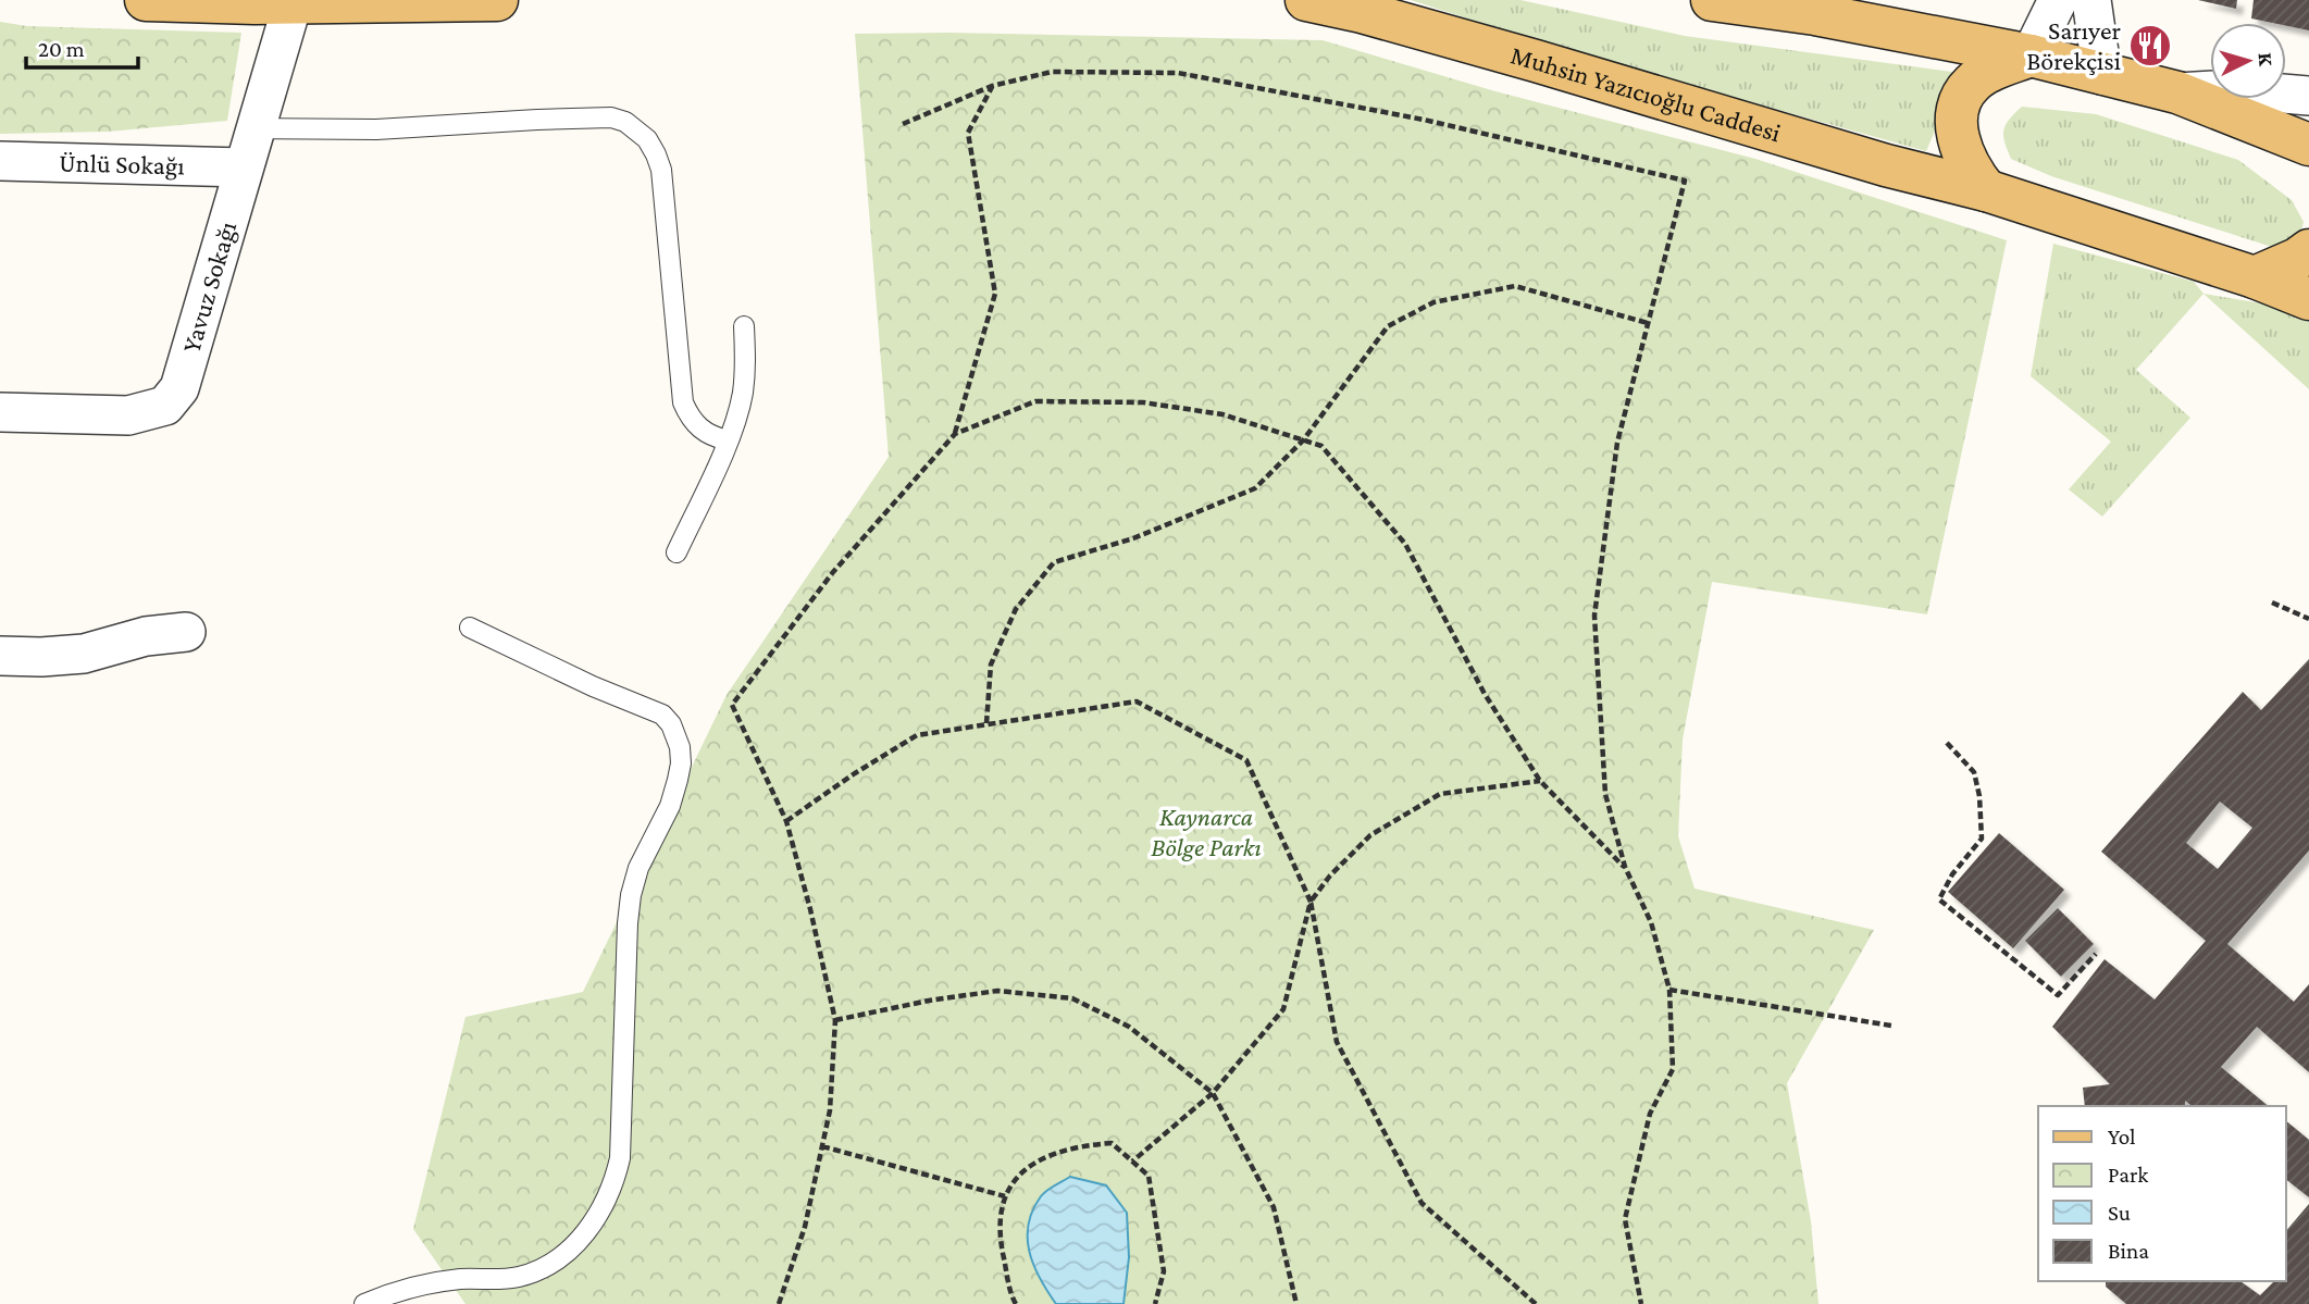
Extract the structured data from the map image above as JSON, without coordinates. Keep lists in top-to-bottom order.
{
  "streets": {
    "main road": ["Muhsin Yazıcıoğlu Caddesi"],
    "street": ["Ünlü Sokağı", "Yavuz Sokağı"]
  },
  "crossings": [
    ["Ünlü Sokağı", "Yavuz Sokağı"]
  ],
  "parks": ["Kaynarca Bölge Parkı"],
  "places": {
    "restaurant": ["Sarıyer Börekçisi"]
  },
  "legend": [
    "Yol",
    "Park",
    "Su",
    "Bina"
  ],
  "scale_bar": "20 m",
  "north": "right"
}
